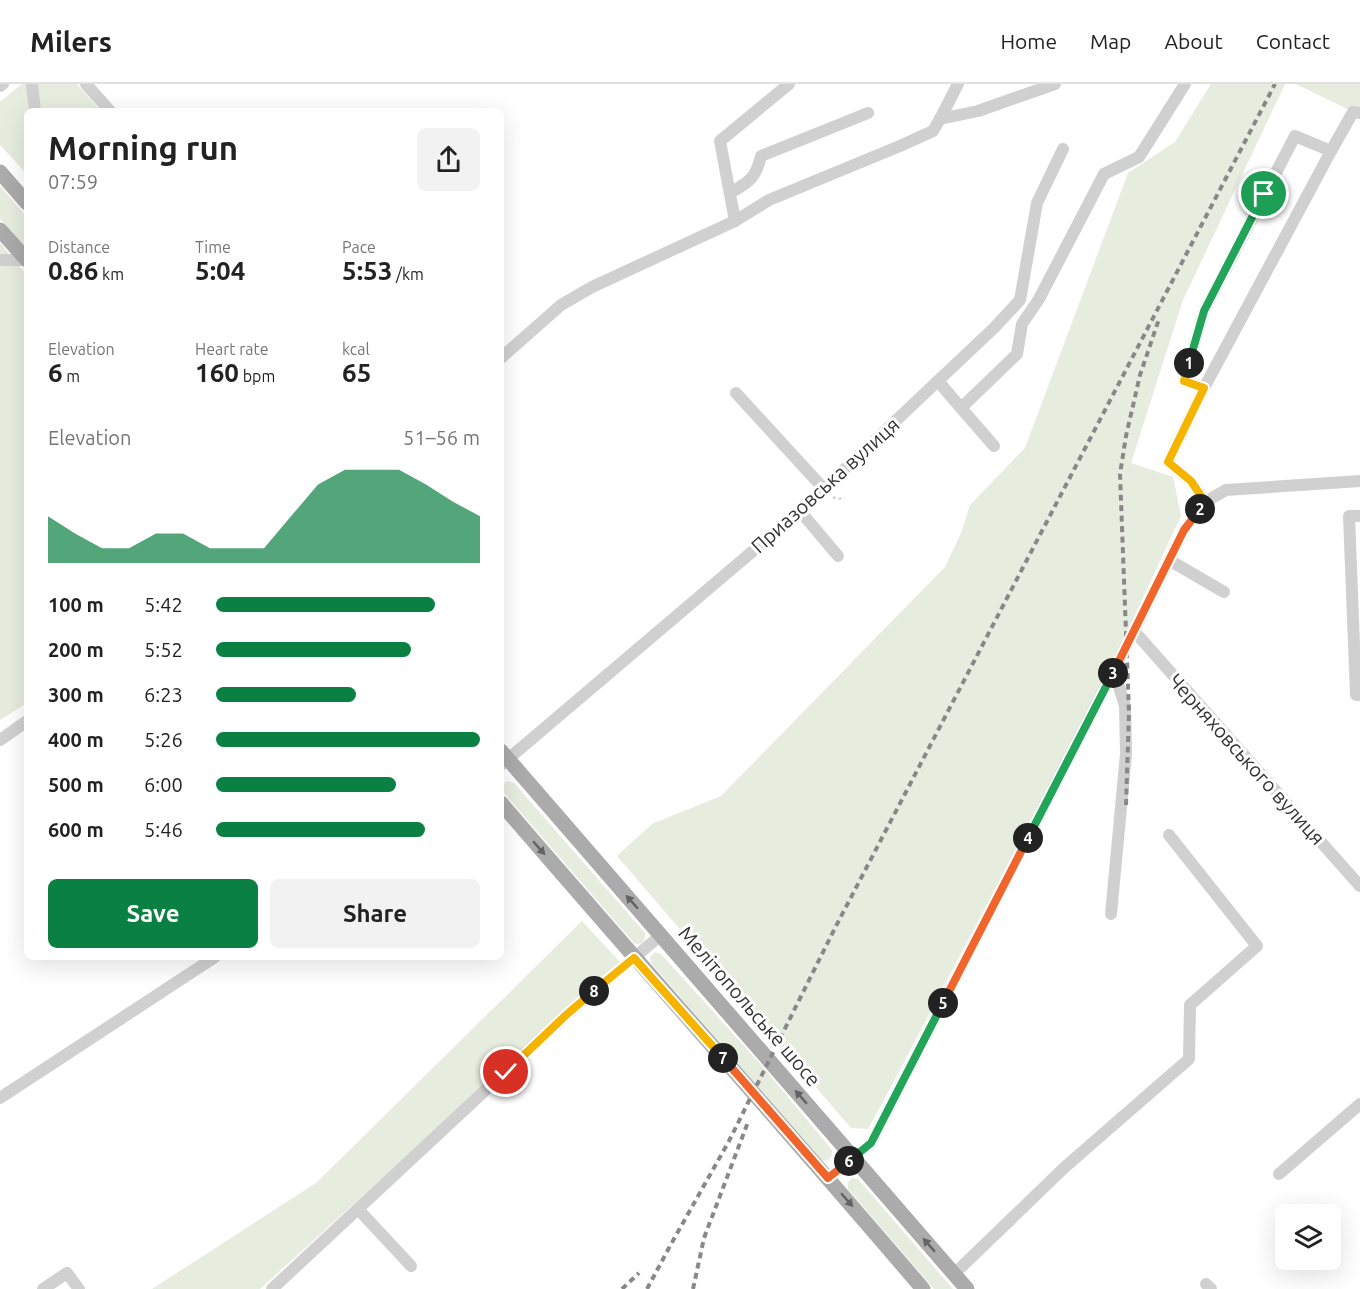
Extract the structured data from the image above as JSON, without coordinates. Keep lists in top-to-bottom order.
{
  "streets": {
    "main road": ["Мелітопольське шосе"],
    "street": ["Приазовська вулиця", "Черняховського вулиця"]
  },
  "page": {
    "header": "Milers",
    "nav": [
      "Home",
      "Map",
      "About",
      "Contact"
    ],
    "heading": ["Morning run", "07:59"],
    "stats": [
      ["Distance", "0.86 km"],
      ["Time", "5:04"],
      ["Pace", "5:53 /km"],
      ["Elevation", "6 m"],
      ["Heart rate", "160 bpm"],
      ["kcal", "65"]
    ],
    "pins": [
      "1",
      "2",
      "3",
      "4",
      "8",
      "5",
      "7",
      "6"
    ],
    "chart": ["Elevation", "51–56 m"],
    "list": [
      {
        "name": "100 m",
        "note": "5:42"
      },
      {
        "name": "200 m",
        "note": "5:52"
      },
      {
        "name": "300 m",
        "note": "6:23"
      },
      {
        "name": "400 m",
        "note": "5:26"
      },
      {
        "name": "500 m",
        "note": "6:00"
      },
      {
        "name": "600 m",
        "note": "5:46"
      }
    ],
    "buttons": ["Save", "Share"]
  }
}
